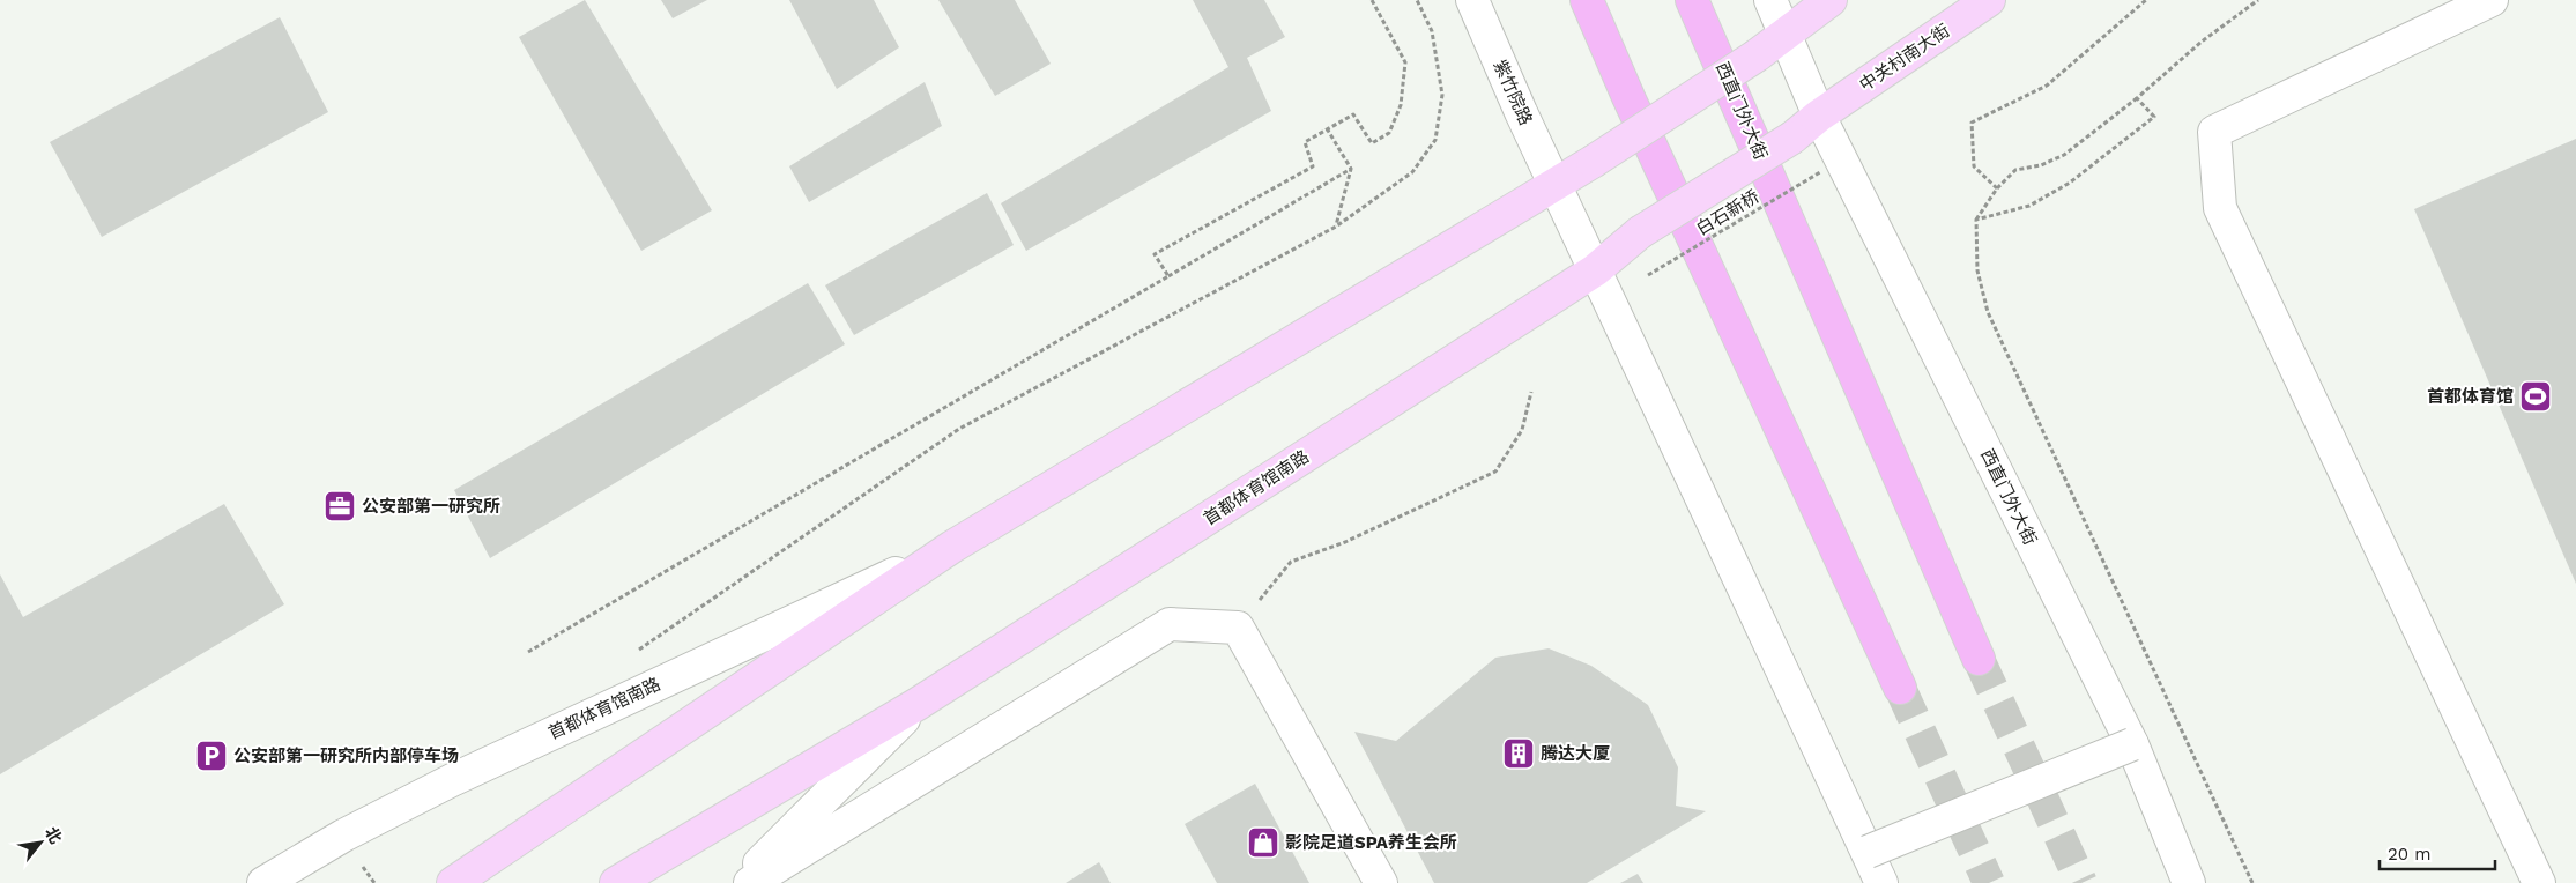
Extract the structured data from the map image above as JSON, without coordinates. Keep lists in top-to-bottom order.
{
  "streets": {
    "highway": ["西直门外大街"],
    "main road": ["中关村南大街", "首都体育馆南路"],
    "street": ["紫竹院路"],
    "path": ["白石新桥"]
  },
  "crossings": [
    ["中关村南大街", "西直门外大街"],
    ["中关村南大街", "首都体育馆南路"],
    ["紫竹院路", "首都体育馆南路"],
    ["西直门外大街", "首都体育馆南路"]
  ],
  "places": {
    "sports": ["首都体育馆"],
    "office": ["公安部第一研究所"],
    "building": ["腾达大厦"],
    "parking": ["公安部第一研究所内部停车场"],
    "shop": ["影院足道SPA养生会所"]
  },
  "scale_bar": "20 m",
  "north": "top right"
}
